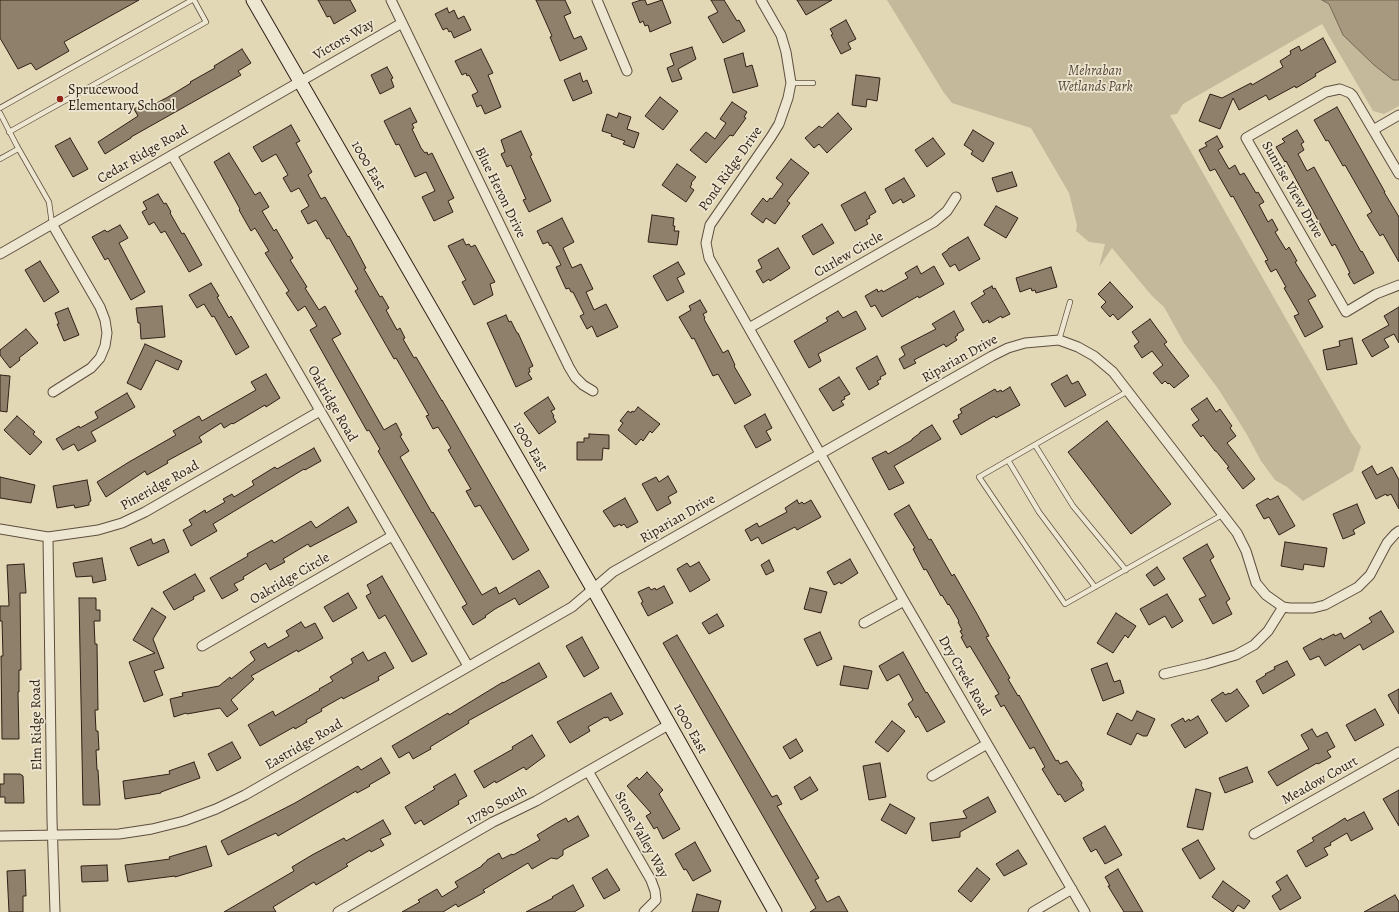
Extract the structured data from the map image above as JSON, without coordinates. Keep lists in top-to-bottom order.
{
  "streets": {
    "street": [
      "Victors Way",
      "Cedar Ridge Road",
      "1000 East",
      "Pond Ridge Drive",
      "Sunrise View Drive",
      "Blue Heron Drive",
      "Curlew Circle",
      "Riparian Drive",
      "Oakridge Road",
      "Pineridge Road",
      "Oakridge Circle",
      "Dry Creek Road",
      "Elm Ridge Road",
      "Eastridge Road",
      "Meadow Court",
      "11780 South",
      "Stone Valley Way"
    ]
  },
  "crossings": [
    ["Victors Way", "Cedar Ridge Road"],
    ["Victors Way", "1000 East"],
    ["Victors Way", "Blue Heron Drive"],
    ["Cedar Ridge Road", "1000 East"],
    ["Cedar Ridge Road", "Oakridge Road"],
    ["1000 East", "Riparian Drive"],
    ["1000 East", "Eastridge Road"],
    ["1000 East", "11780 South"],
    ["Pond Ridge Drive", "Curlew Circle"],
    ["Pond Ridge Drive", "Riparian Drive"],
    ["Pond Ridge Drive", "Dry Creek Road"],
    ["Riparian Drive", "Dry Creek Road"],
    ["Riparian Drive", "Eastridge Road"],
    ["Oakridge Road", "Pineridge Road"],
    ["Oakridge Road", "Oakridge Circle"],
    ["Oakridge Road", "Eastridge Road"],
    ["Pineridge Road", "Elm Ridge Road"],
    ["Elm Ridge Road", "Eastridge Road"],
    ["11780 South", "Stone Valley Way"]
  ],
  "parks": ["Mehraban Wetlands Park"],
  "places": ["Sprucewood Elementary School"]
}
